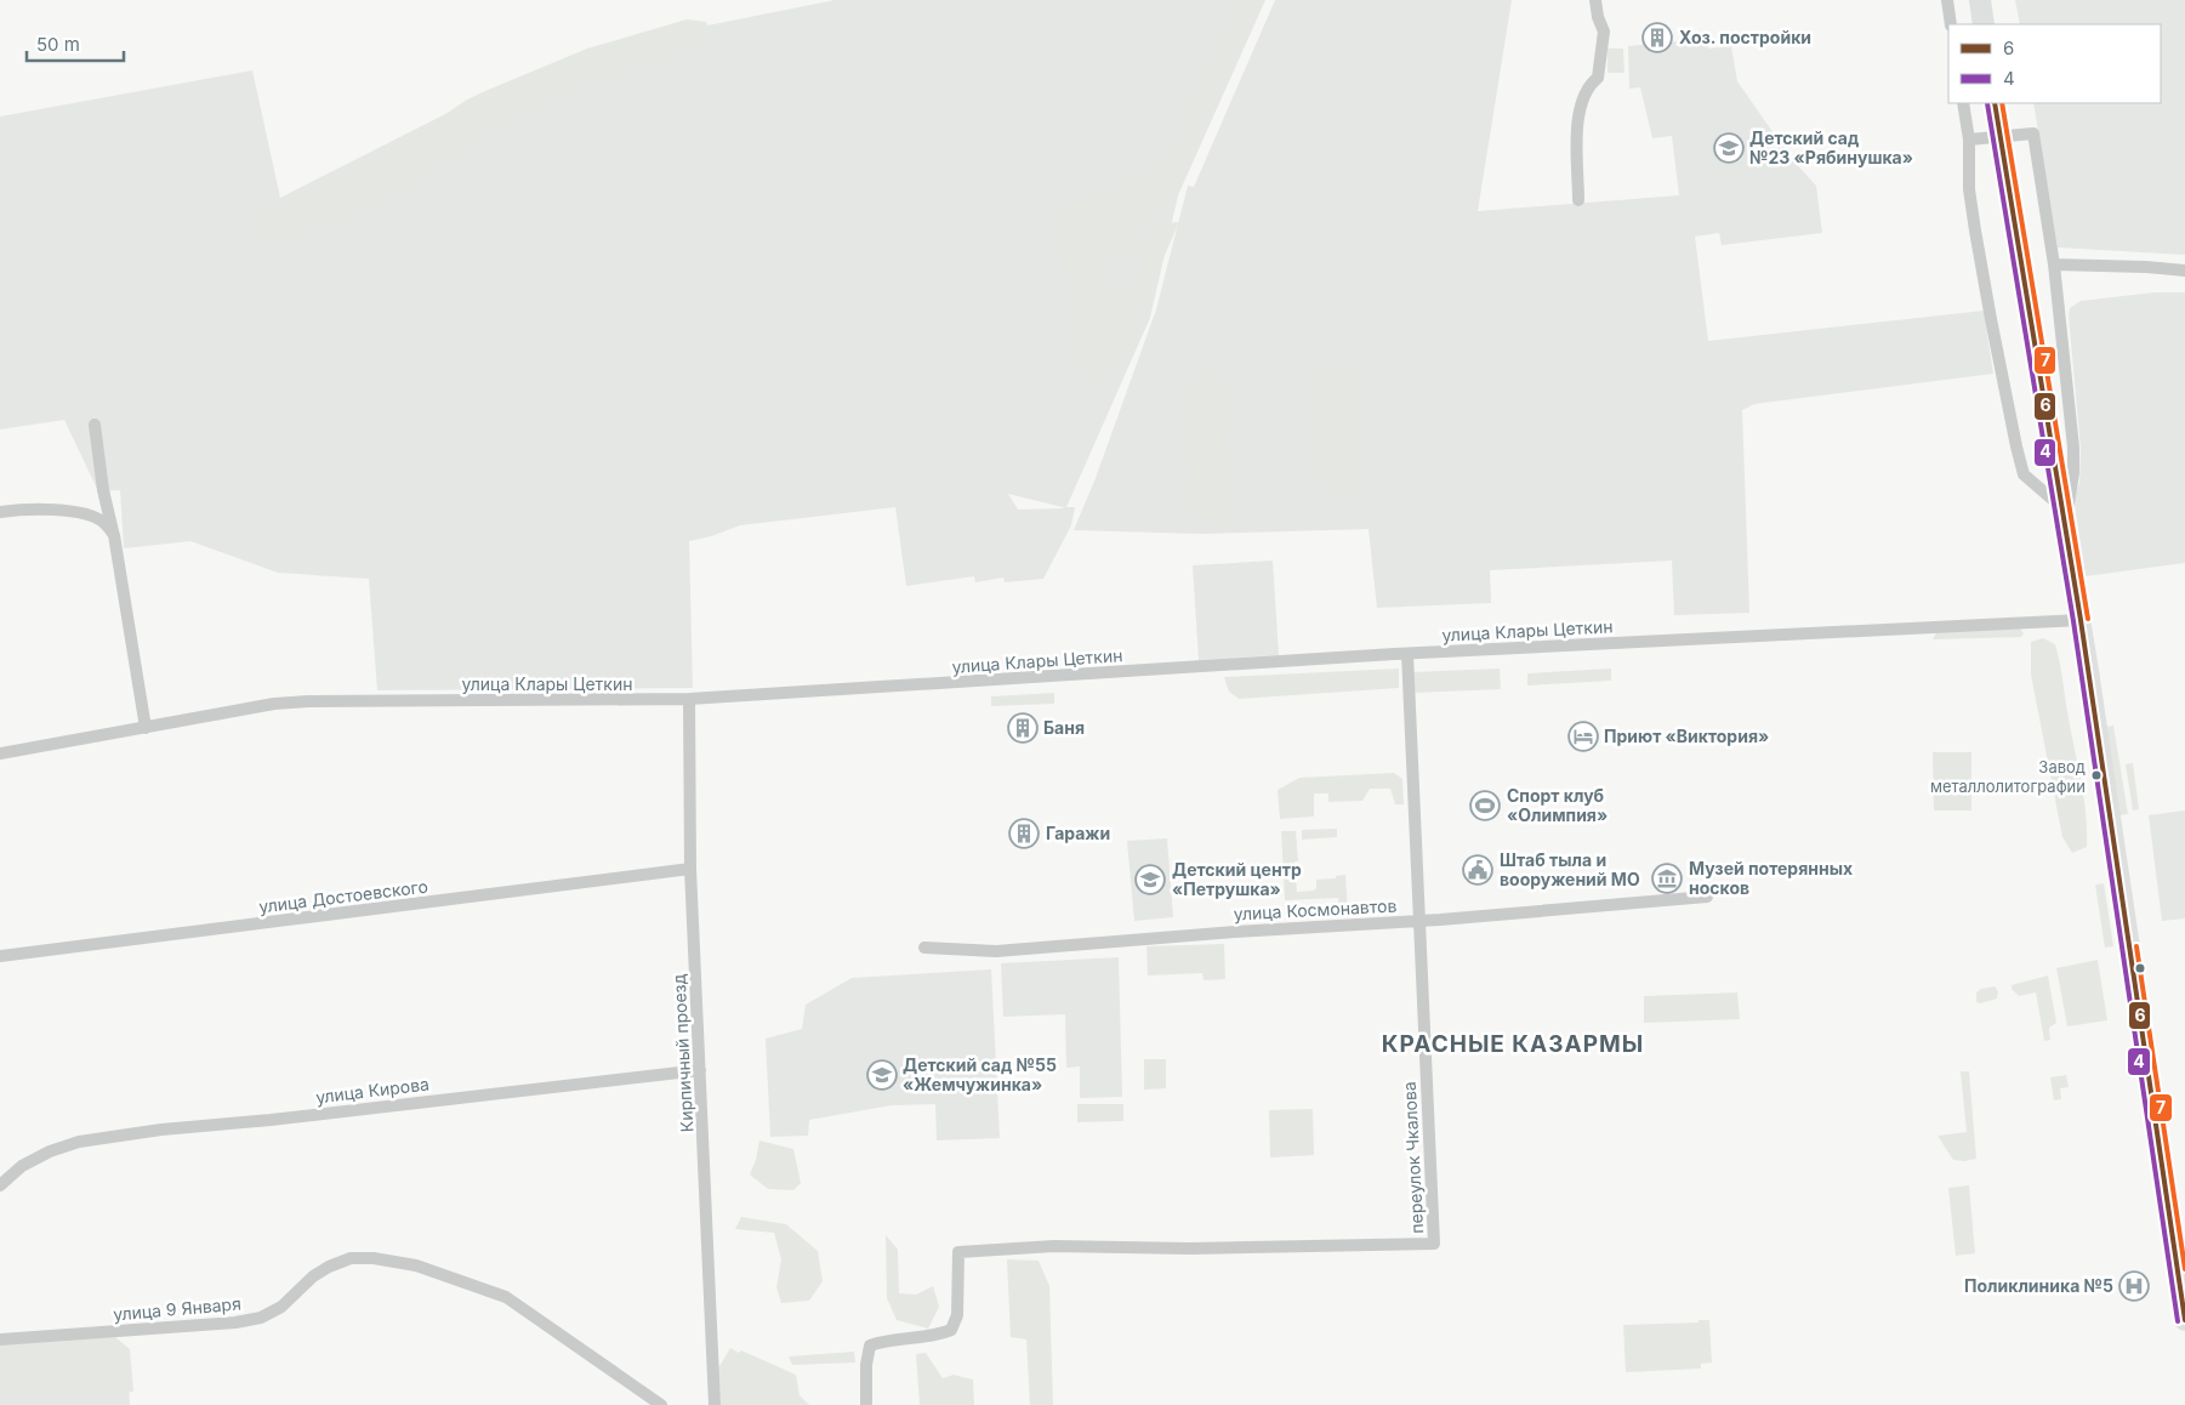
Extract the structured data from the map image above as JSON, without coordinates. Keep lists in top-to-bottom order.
{
  "streets": {
    "street": [
      "улица Клары Цеткин",
      "улица Достоевского",
      "улица Космонавтов",
      "Кирпичный проезд",
      "улица Кирова",
      "переулок Чкалова",
      "улица 9 Января"
    ]
  },
  "crossings": [
    ["улица Клары Цеткин", "Кирпичный проезд"],
    ["улица Клары Цеткин", "переулок Чкалова"],
    ["улица Достоевского", "Кирпичный проезд"],
    ["улица Космонавтов", "переулок Чкалова"],
    ["Кирпичный проезд", "улица Кирова"]
  ],
  "districts": ["КРАСНЫЕ КАЗАРМЫ"],
  "places": {
    "building": ["Хоз. постройки", "Баня", "Гаражи"],
    "school or university": ["Детский сад №23 «Рябинушка»", "Детский центр «Петрушка»", "Детский сад №55 «Жемчужинка»"],
    "hotel": ["Приют «Виктория»"],
    "other": ["Завод металлолитографии"],
    "sports": ["Спорт клуб «Олимпия»"],
    "public building": ["Штаб тыла и вооружений МО"],
    "museum": ["Музей потерянных носков"],
    "hospital": ["Поликлиника №5"]
  },
  "lines": ["transit line 6", "transit line 4", "transit line 7"],
  "legend": ["6", "4"],
  "scale_bar": "50 m"
}
